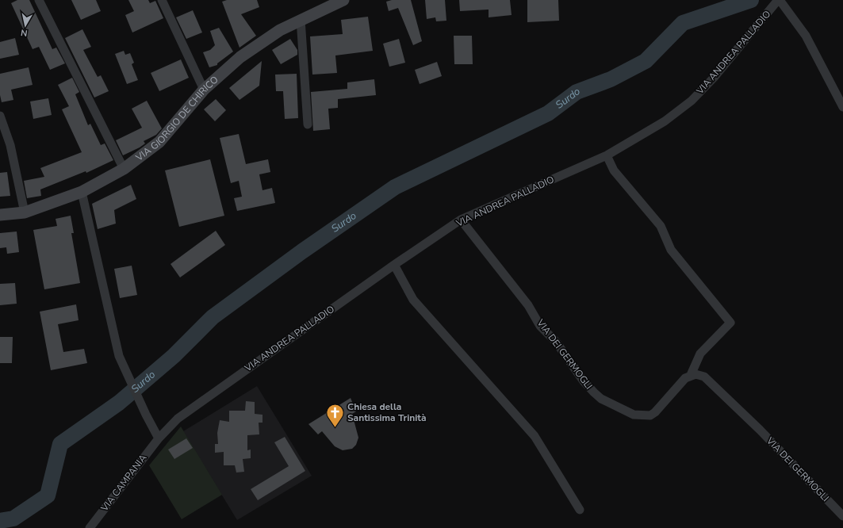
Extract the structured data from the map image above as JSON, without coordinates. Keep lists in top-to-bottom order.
{
  "streets": {
    "main road": ["VIA GIORGIO DE CHIRICO"],
    "street": ["VIA ANDREA PALLADIO", "VIA DEI GERMOGLI", "VIA CAMPANIA"]
  },
  "crossings": [
    ["VIA ANDREA PALLADIO", "VIA DEI GERMOGLI"],
    ["VIA ANDREA PALLADIO", "VIA CAMPANIA"]
  ],
  "water": ["Surdo"],
  "places": {
    "church": ["Chiesa della Santissima Trinità"]
  },
  "north": "bottom"
}
